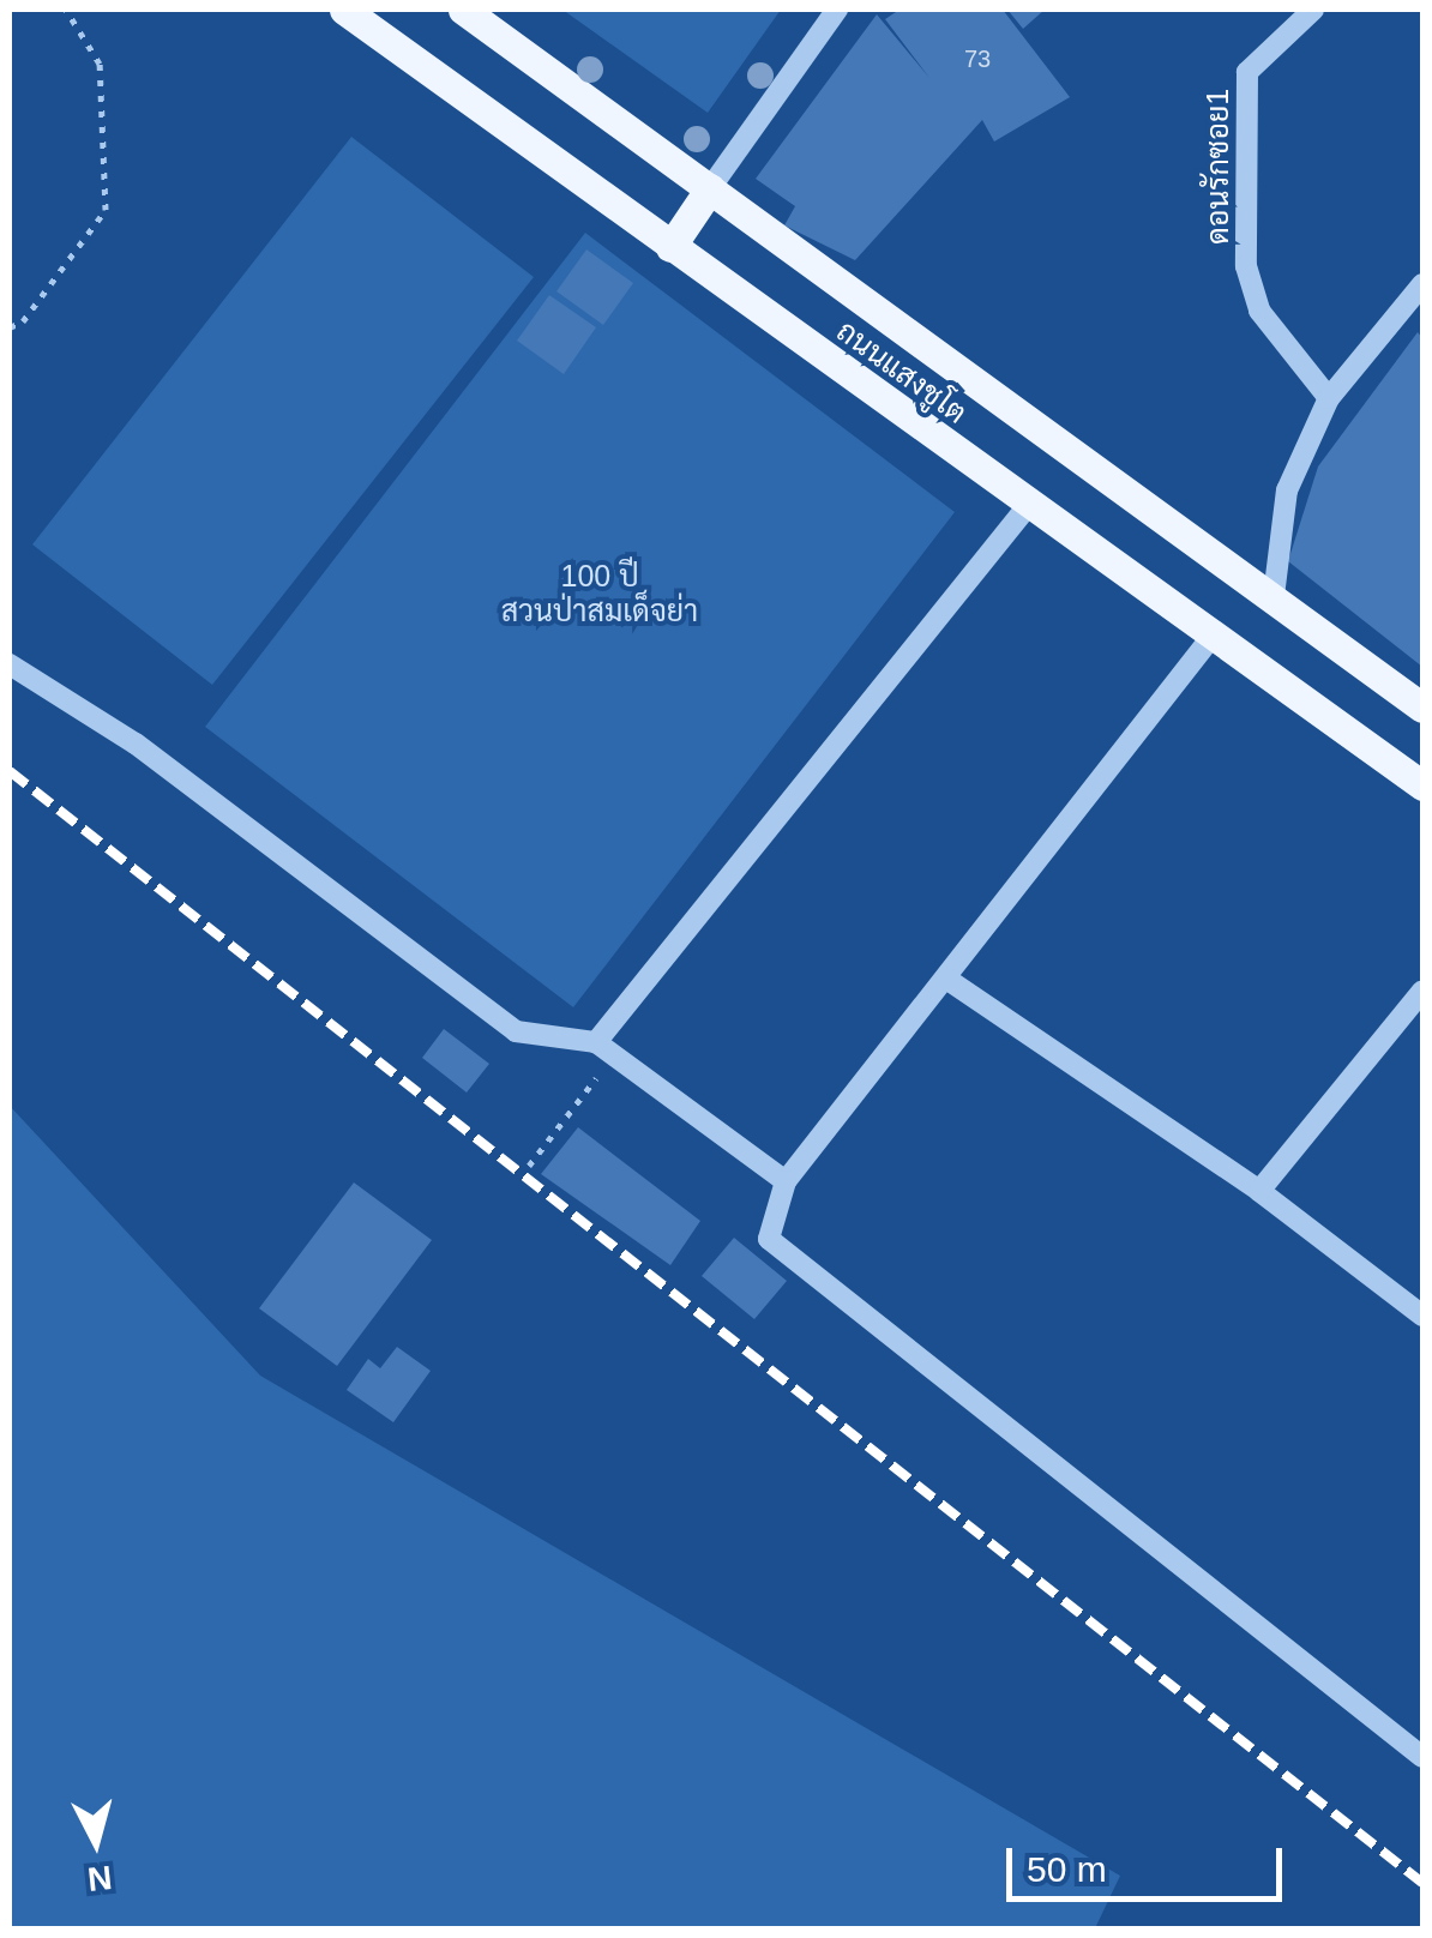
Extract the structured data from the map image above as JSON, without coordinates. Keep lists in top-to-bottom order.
{
  "streets": {
    "main road": ["ถนนแสงชูโต"],
    "street": ["ดอนรักซอย1"]
  },
  "parks": ["100 ปี สวนป่าสมเด็จย่า"],
  "house_numbers": ["73"],
  "scale_bar": "50 m",
  "north": "bottom"
}
